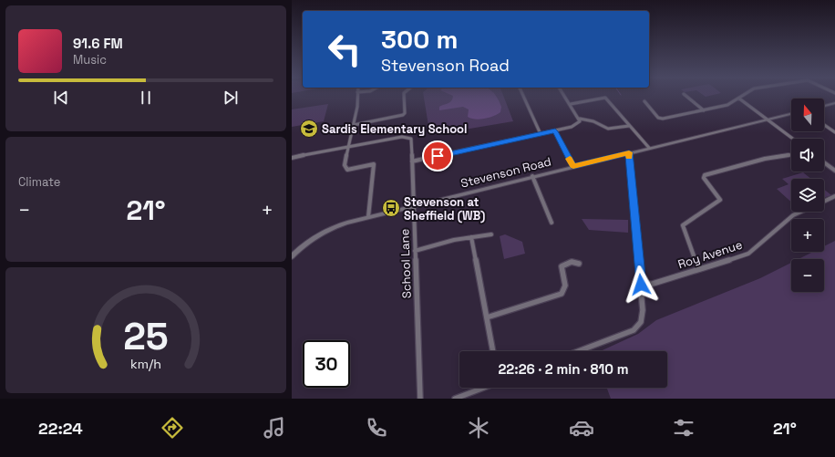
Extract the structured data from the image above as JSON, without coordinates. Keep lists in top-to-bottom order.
{
  "streets": {
    "street": ["Stevenson Road", "Roy Avenue", "School Lane"]
  },
  "crossings": [
    ["Stevenson Road", "School Lane"]
  ],
  "places": {
    "school or university": ["Sardis Elementary School"],
    "bus stop": ["Stevenson at Sheffield (WB)"]
  },
  "north": "top",
  "page": {
    "turn": ["300 m", "Stevenson Road"],
    "song": ["91.6 FM", "Music"],
    "map_buttons": ["+", "−"],
    "tile": "Climate",
    "heat": ["−", "21°", "+"],
    "limit": "30",
    "trip": "22:26 · 2 min · 810 m",
    "tabs": ["22:24", "21°"],
    "gauge": ["25", "km/h"]
  }
}
